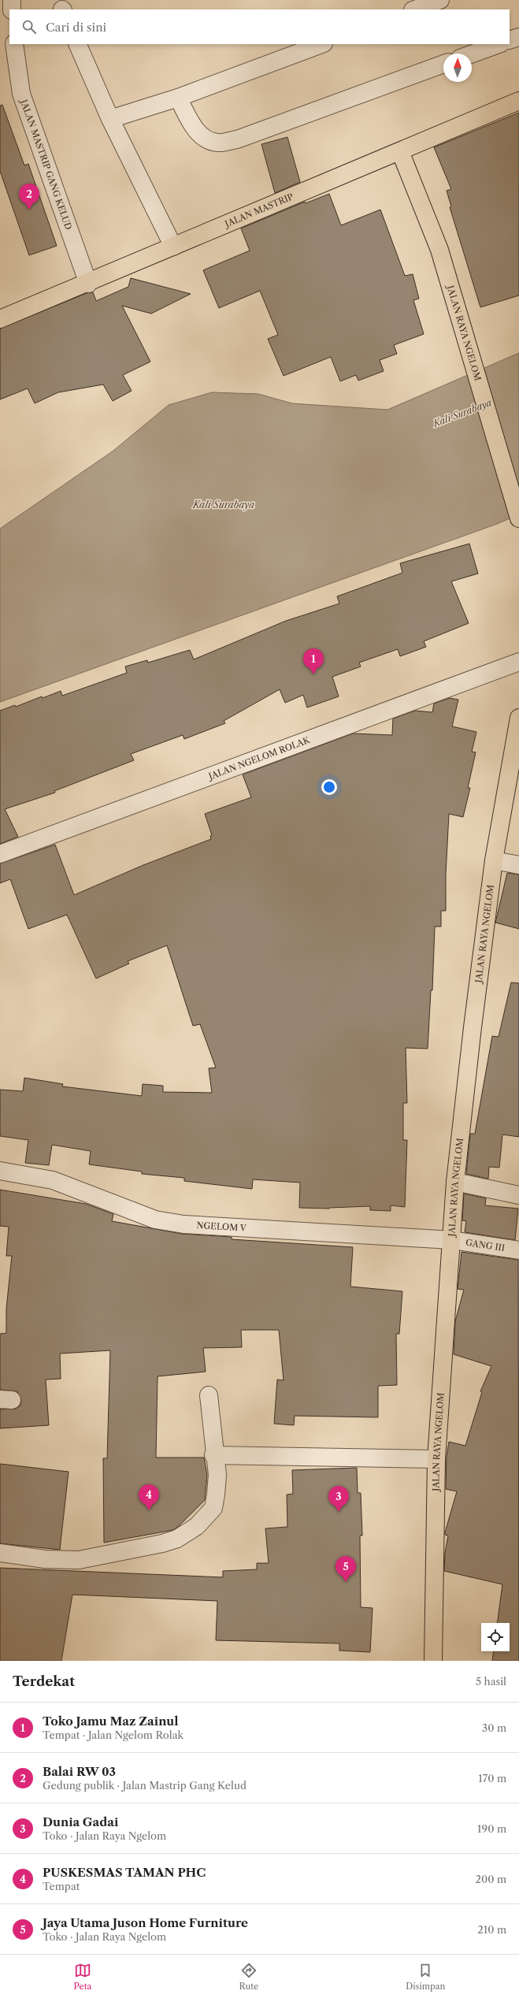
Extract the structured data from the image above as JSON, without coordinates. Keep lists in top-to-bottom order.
{
  "streets": {
    "main road": ["JALAN MASTRIP", "JALAN RAYA NGELOM"],
    "street": [
      "JALAN MASTRIP GANG KELUD",
      "JALAN NGELOM ROLAK",
      "NGELOM V",
      "GANG III"
    ]
  },
  "crossings": [
    ["JALAN MASTRIP GANG KELUD", "JALAN MASTRIP"],
    ["JALAN MASTRIP", "JALAN RAYA NGELOM"],
    ["JALAN RAYA NGELOM", "NGELOM V"],
    ["JALAN RAYA NGELOM", "GANG III"],
    ["NGELOM V", "GANG III"]
  ],
  "water": ["Kali Surabaya"],
  "north": "top",
  "page": {
    "search": "Cari di sini",
    "pins": [
      "2",
      "1",
      "4",
      "3",
      "5"
    ],
    "heading": ["Terdekat", "5 hasil"],
    "list": [
      {
        "mark": "1",
        "name": "Toko Jamu Maz Zainul",
        "note": "Tempat · Jalan Ngelom Rolak",
        "value": "30 m"
      },
      {
        "mark": "2",
        "name": "Balai RW 03",
        "note": "Gedung publik · Jalan Mastrip Gang Kelud",
        "value": "170 m"
      },
      {
        "mark": "3",
        "name": "Dunia Gadai",
        "note": "Toko · Jalan Raya Ngelom",
        "value": "190 m"
      },
      {
        "mark": "4",
        "name": "PUSKESMAS TAMAN PHC",
        "note": "Tempat",
        "value": "200 m"
      },
      {
        "mark": "5",
        "name": "Jaya Utama Juson Home Furniture",
        "note": "Toko · Jalan Raya Ngelom",
        "value": "210 m"
      }
    ],
    "nav": ["Peta", "Rute", "Disimpan"]
  }
}
